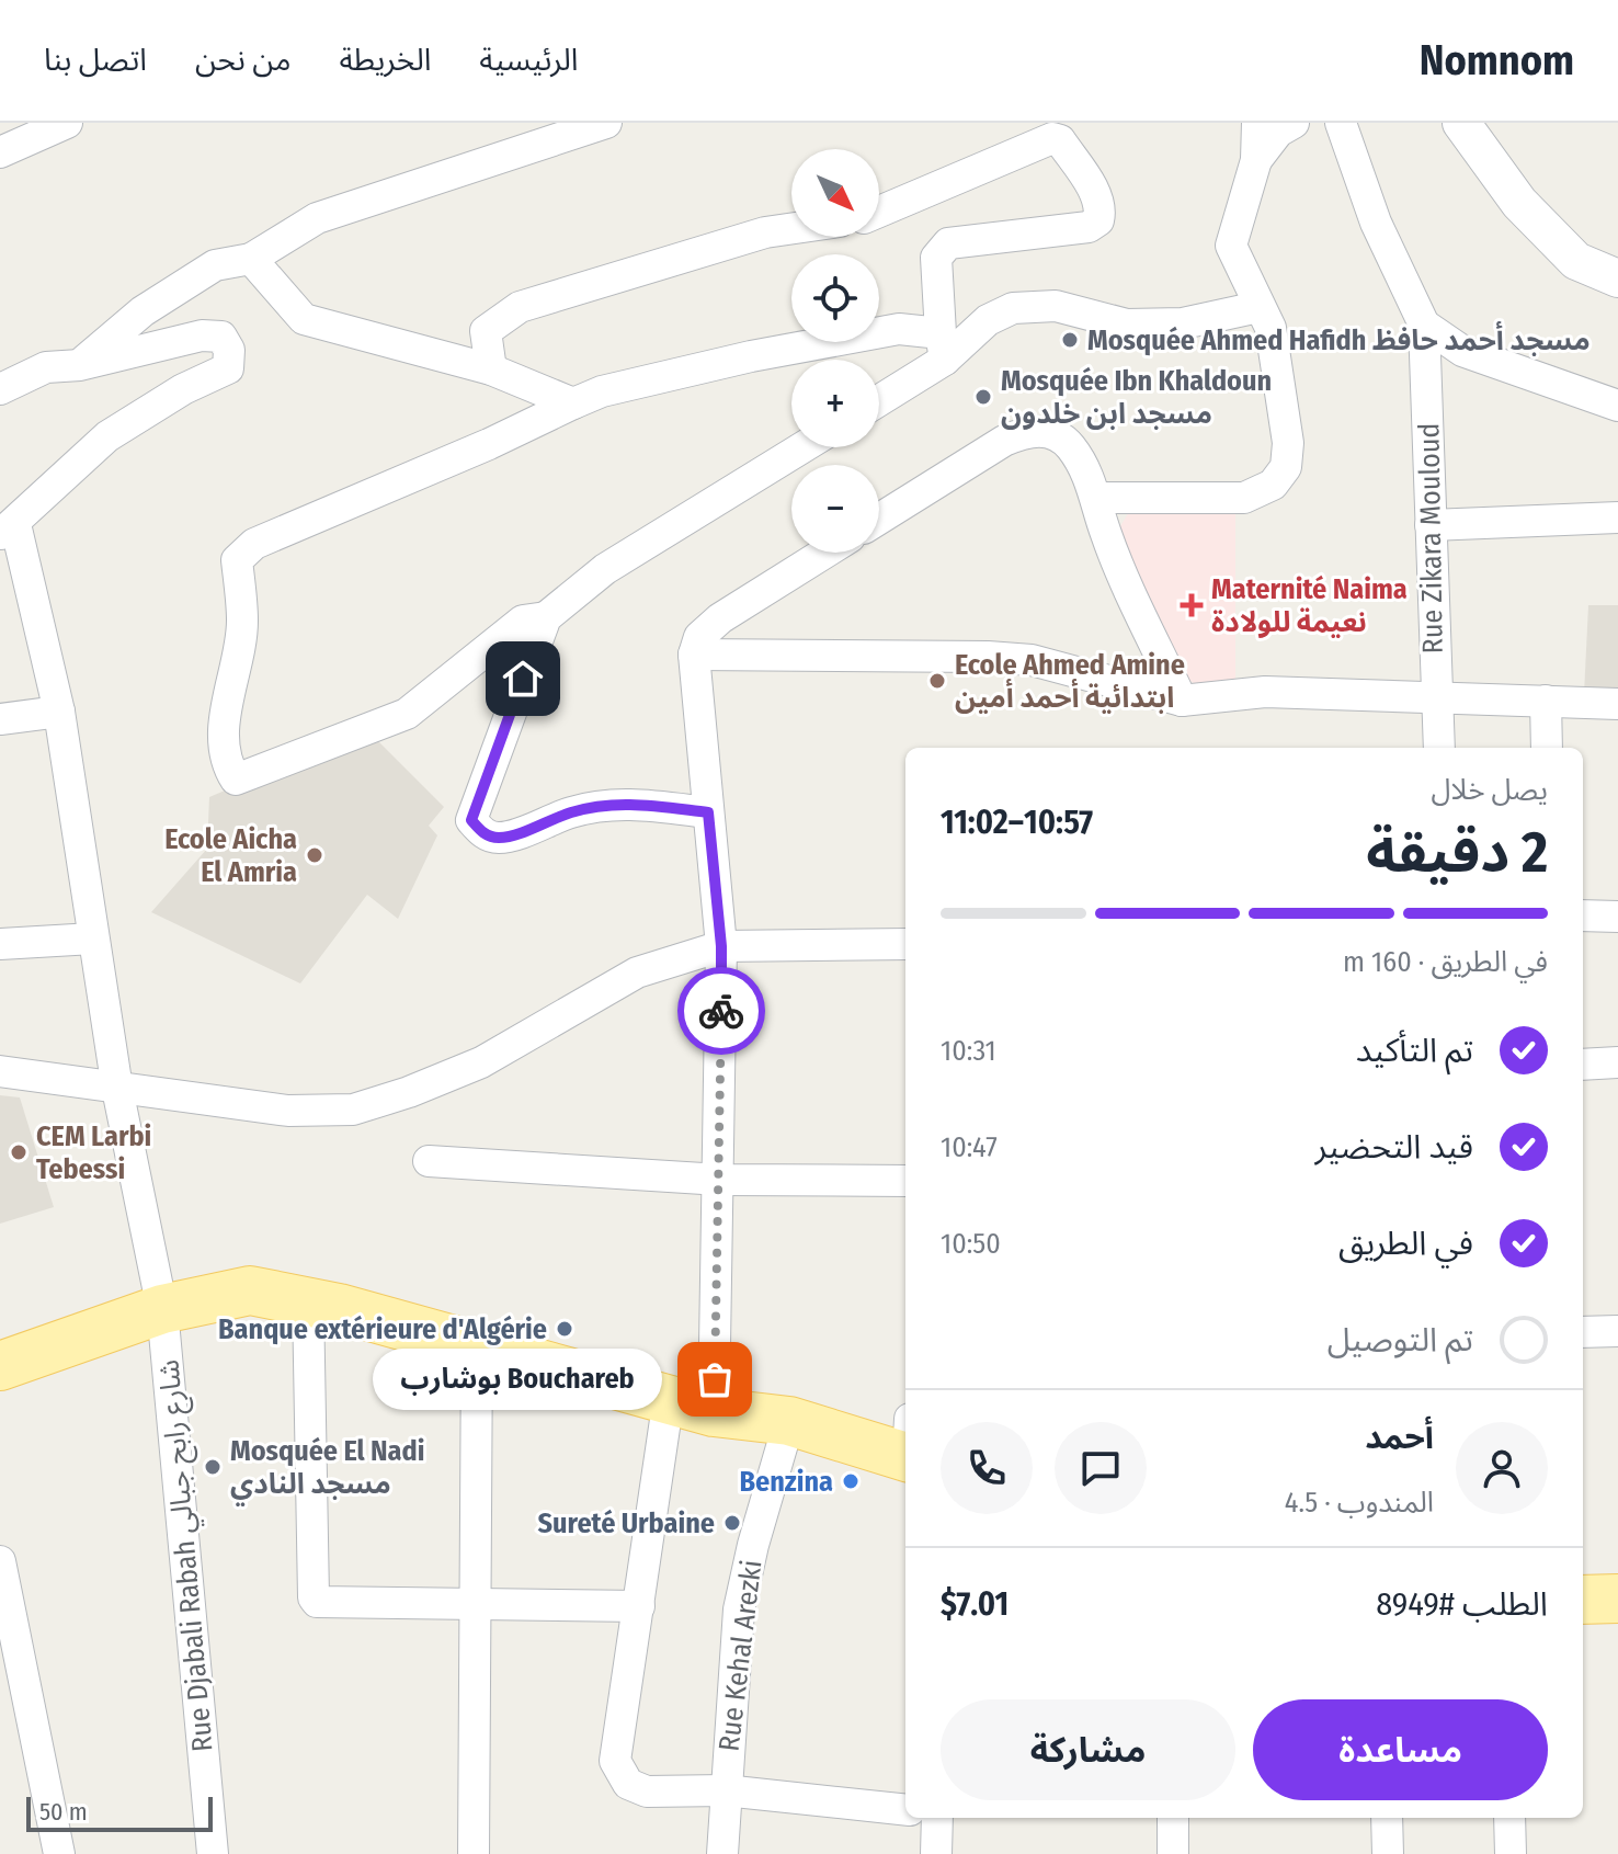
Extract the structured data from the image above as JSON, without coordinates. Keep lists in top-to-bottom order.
{
  "streets": {
    "street": ["Rue Zikara Mouloud", "Rue Djabali Rabah شارع رابح جبالي", "Rue Kehal Arezki"]
  },
  "places": {
    "other": [
      "Mosquée Ahmed Hafidh مسجد أحمد حافظ",
      "Mosquée Ibn Khaldoun مسجد ابن خلدون",
      "Ecole Ahmed Amine ابتدائية أحمد أمين",
      "Ecole Aicha El Amria",
      "CEM Larbi Tebessi",
      "Banque extérieure d'Algérie",
      "Bouchareb بوشارب",
      "Mosquée El Nadi مسجد النادي",
      "Benzina",
      "Sureté Urbaine"
    ],
    "health": ["Maternité Naima نعيمة للولادة"]
  },
  "scale_bar": "50 m",
  "north": "bottom right",
  "page": {
    "header": "Nomnom",
    "nav": [
      "الرئيسية",
      "الخريطة",
      "من نحن",
      "اتصل بنا"
    ],
    "map_buttons": ["+", "−"],
    "heading": ["2 دقيقة", "يصل خلال", "10:57–11:02"],
    "panel": [
      "أحمد",
      "المندوب · 4.5",
      "الطلب #8949",
      "$7.01"
    ],
    "bar": "في الطريق · 160 m",
    "list": [
      ["تم التأكيد", "10:31"],
      ["قيد التحضير", "10:47"],
      ["في الطريق", "10:50"],
      "تم التوصيل"
    ],
    "bubble": "Bouchareb بوشارب",
    "buttons": ["مساعدة", "مشاركة"],
    "scale": "50 m"
  }
}
